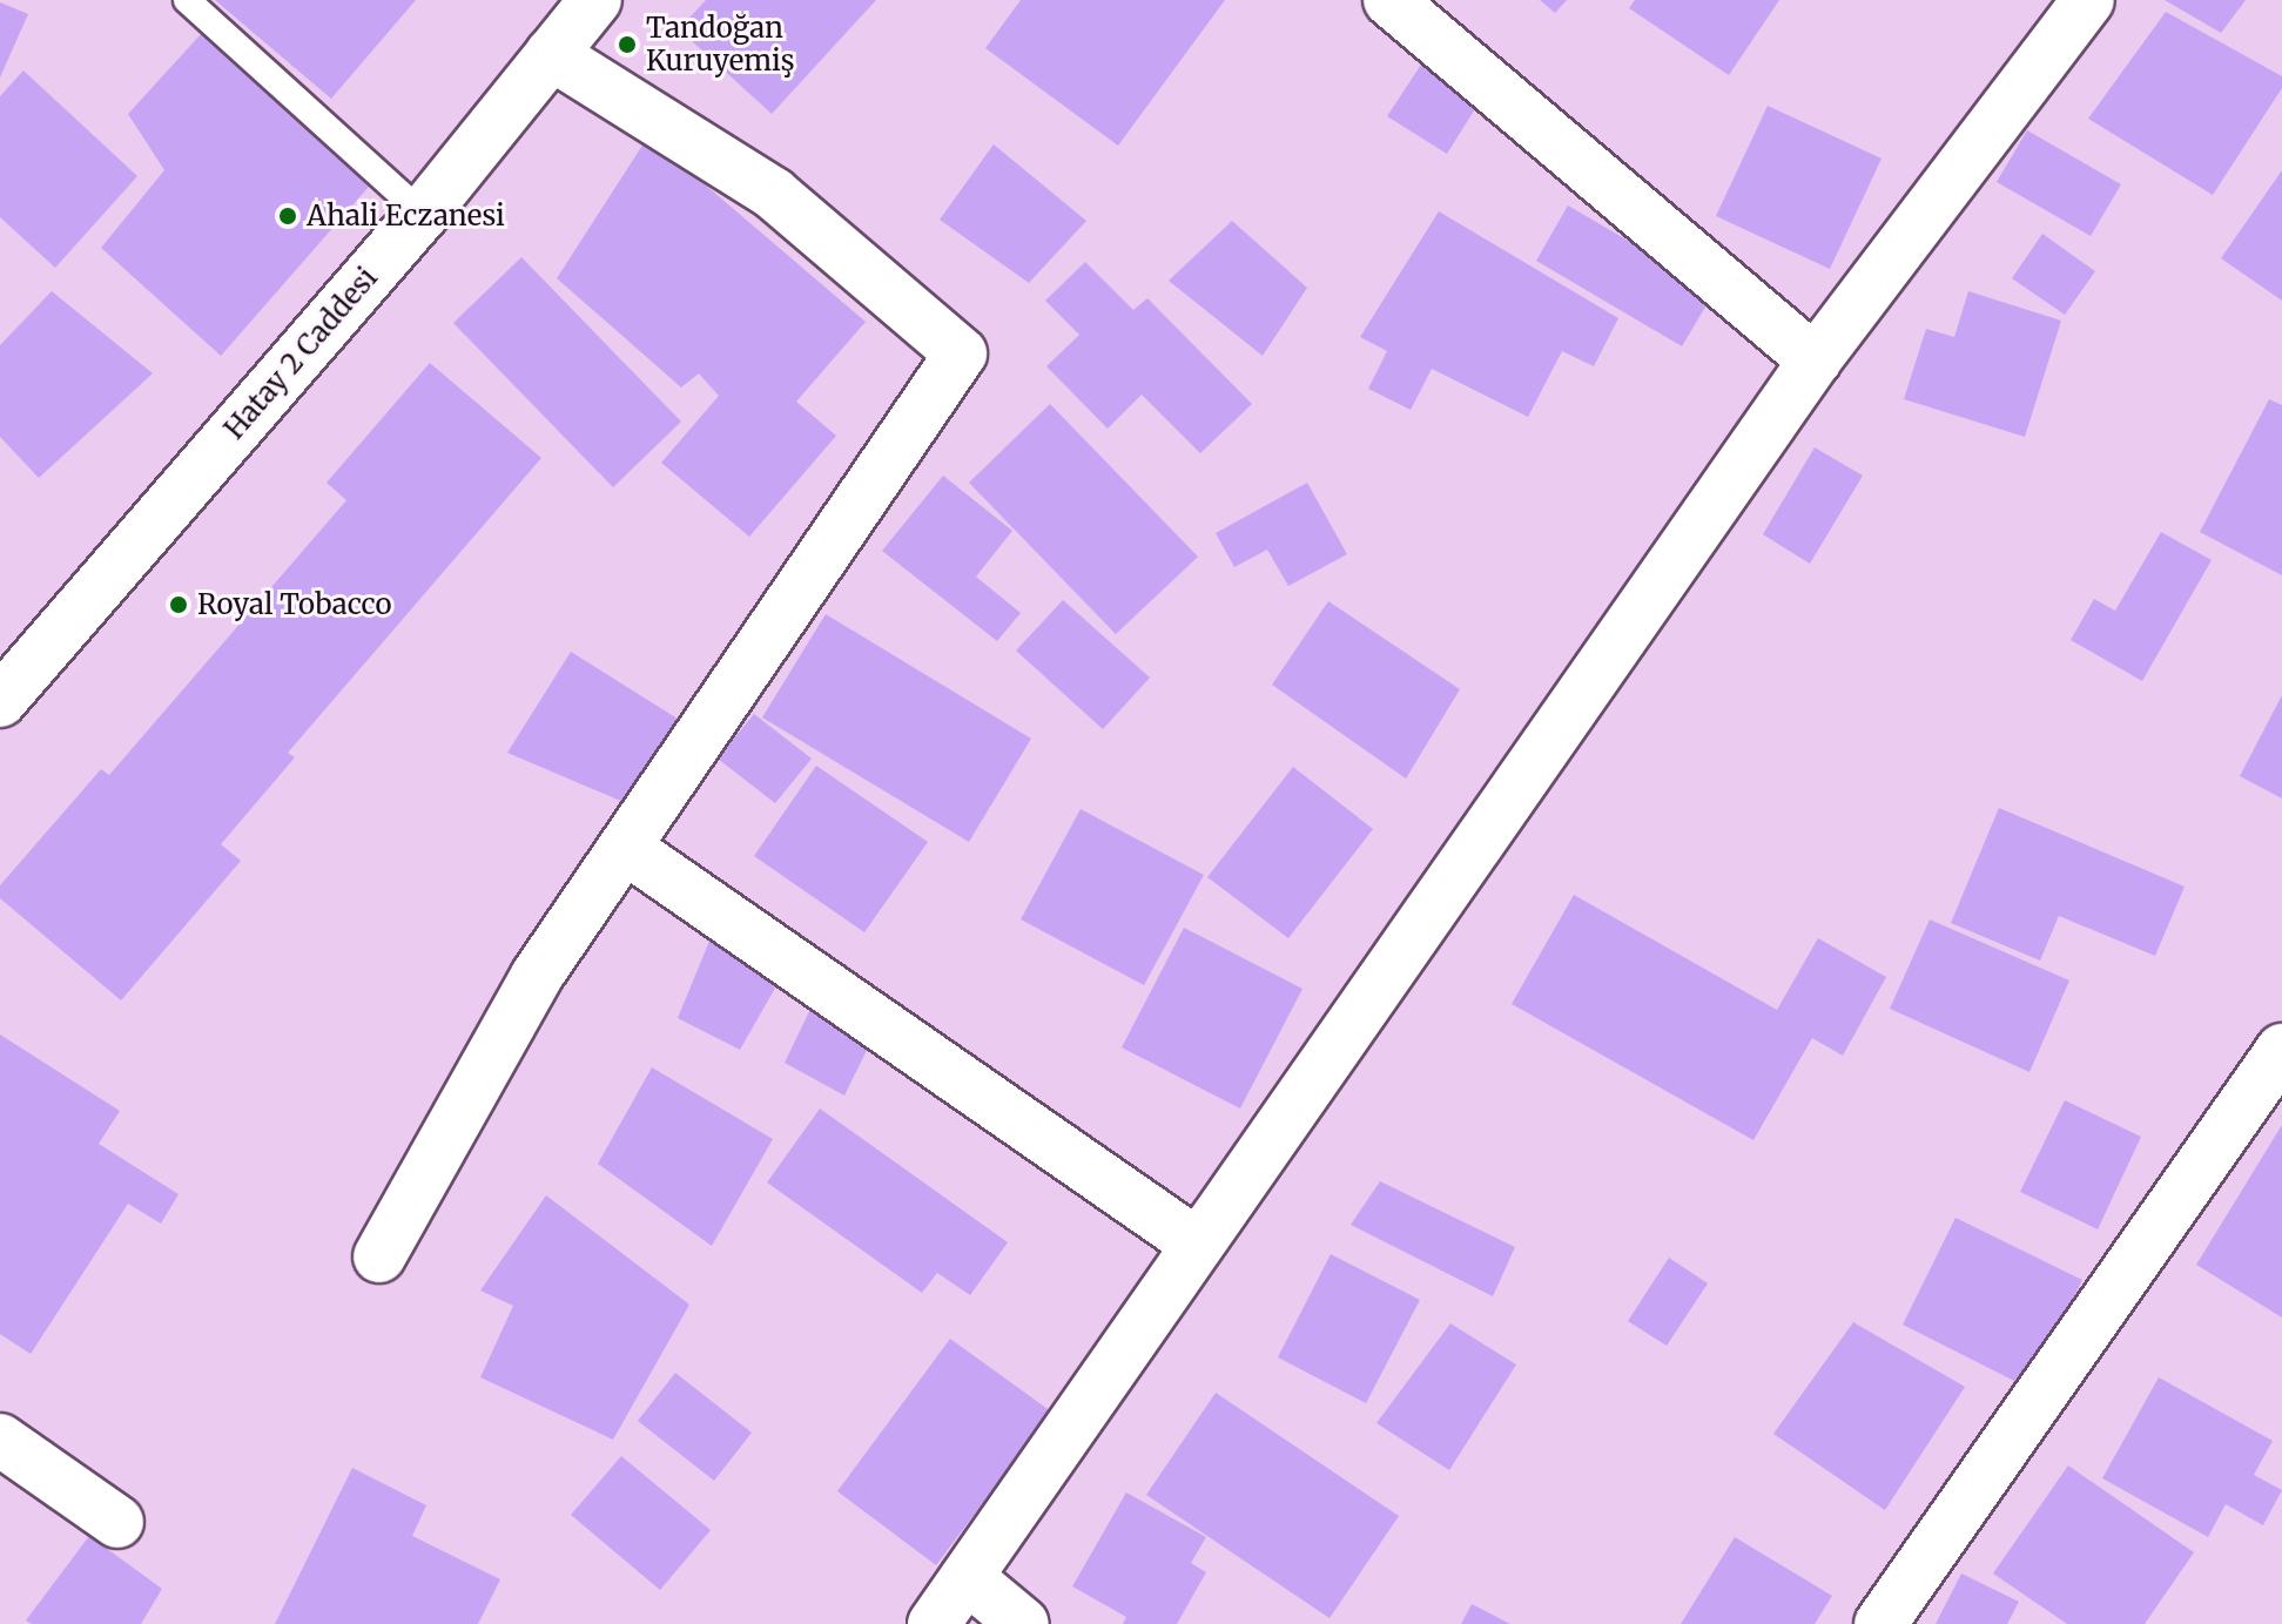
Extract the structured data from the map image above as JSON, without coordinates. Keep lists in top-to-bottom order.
{
  "streets": {
    "street": ["Hatay 2 Caddesi"]
  },
  "places": ["Tandoğan Kuruyemiş", "Ahali Eczanesi", "Royal Tobacco"]
}
